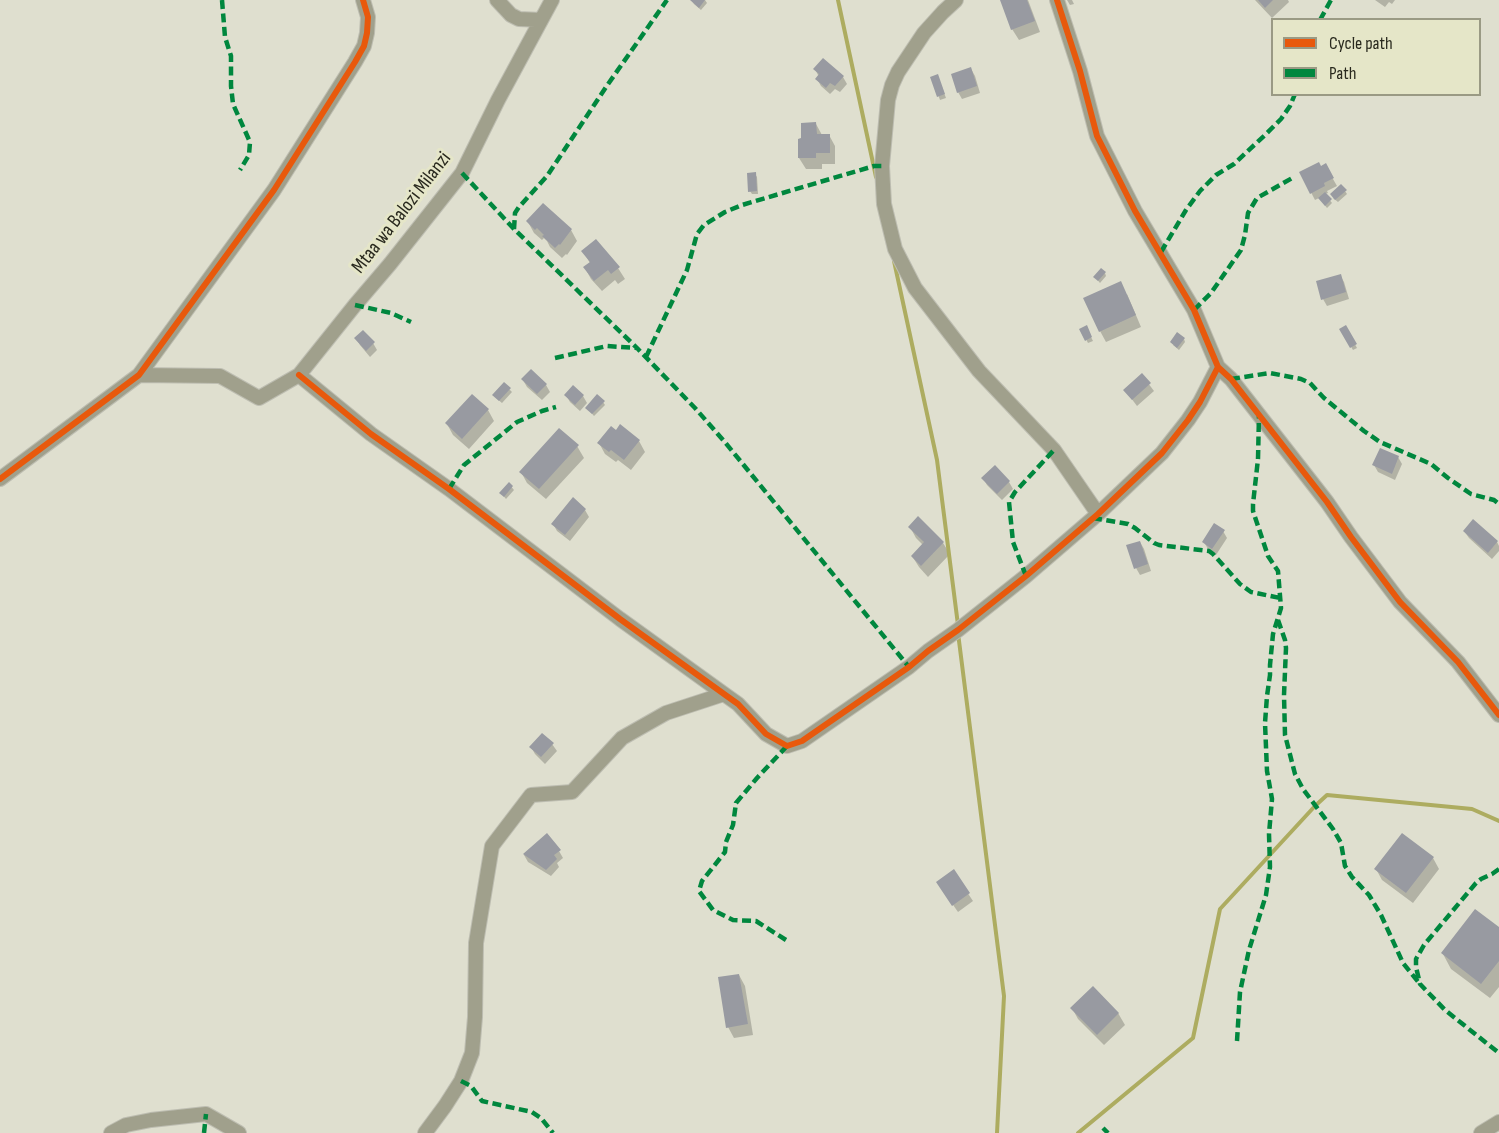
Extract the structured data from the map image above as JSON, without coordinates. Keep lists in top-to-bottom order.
{
  "streets": {
    "street": ["Mtaa wa Balozi Milanzi"]
  },
  "legend": ["Cycle path", "Path"]
}
